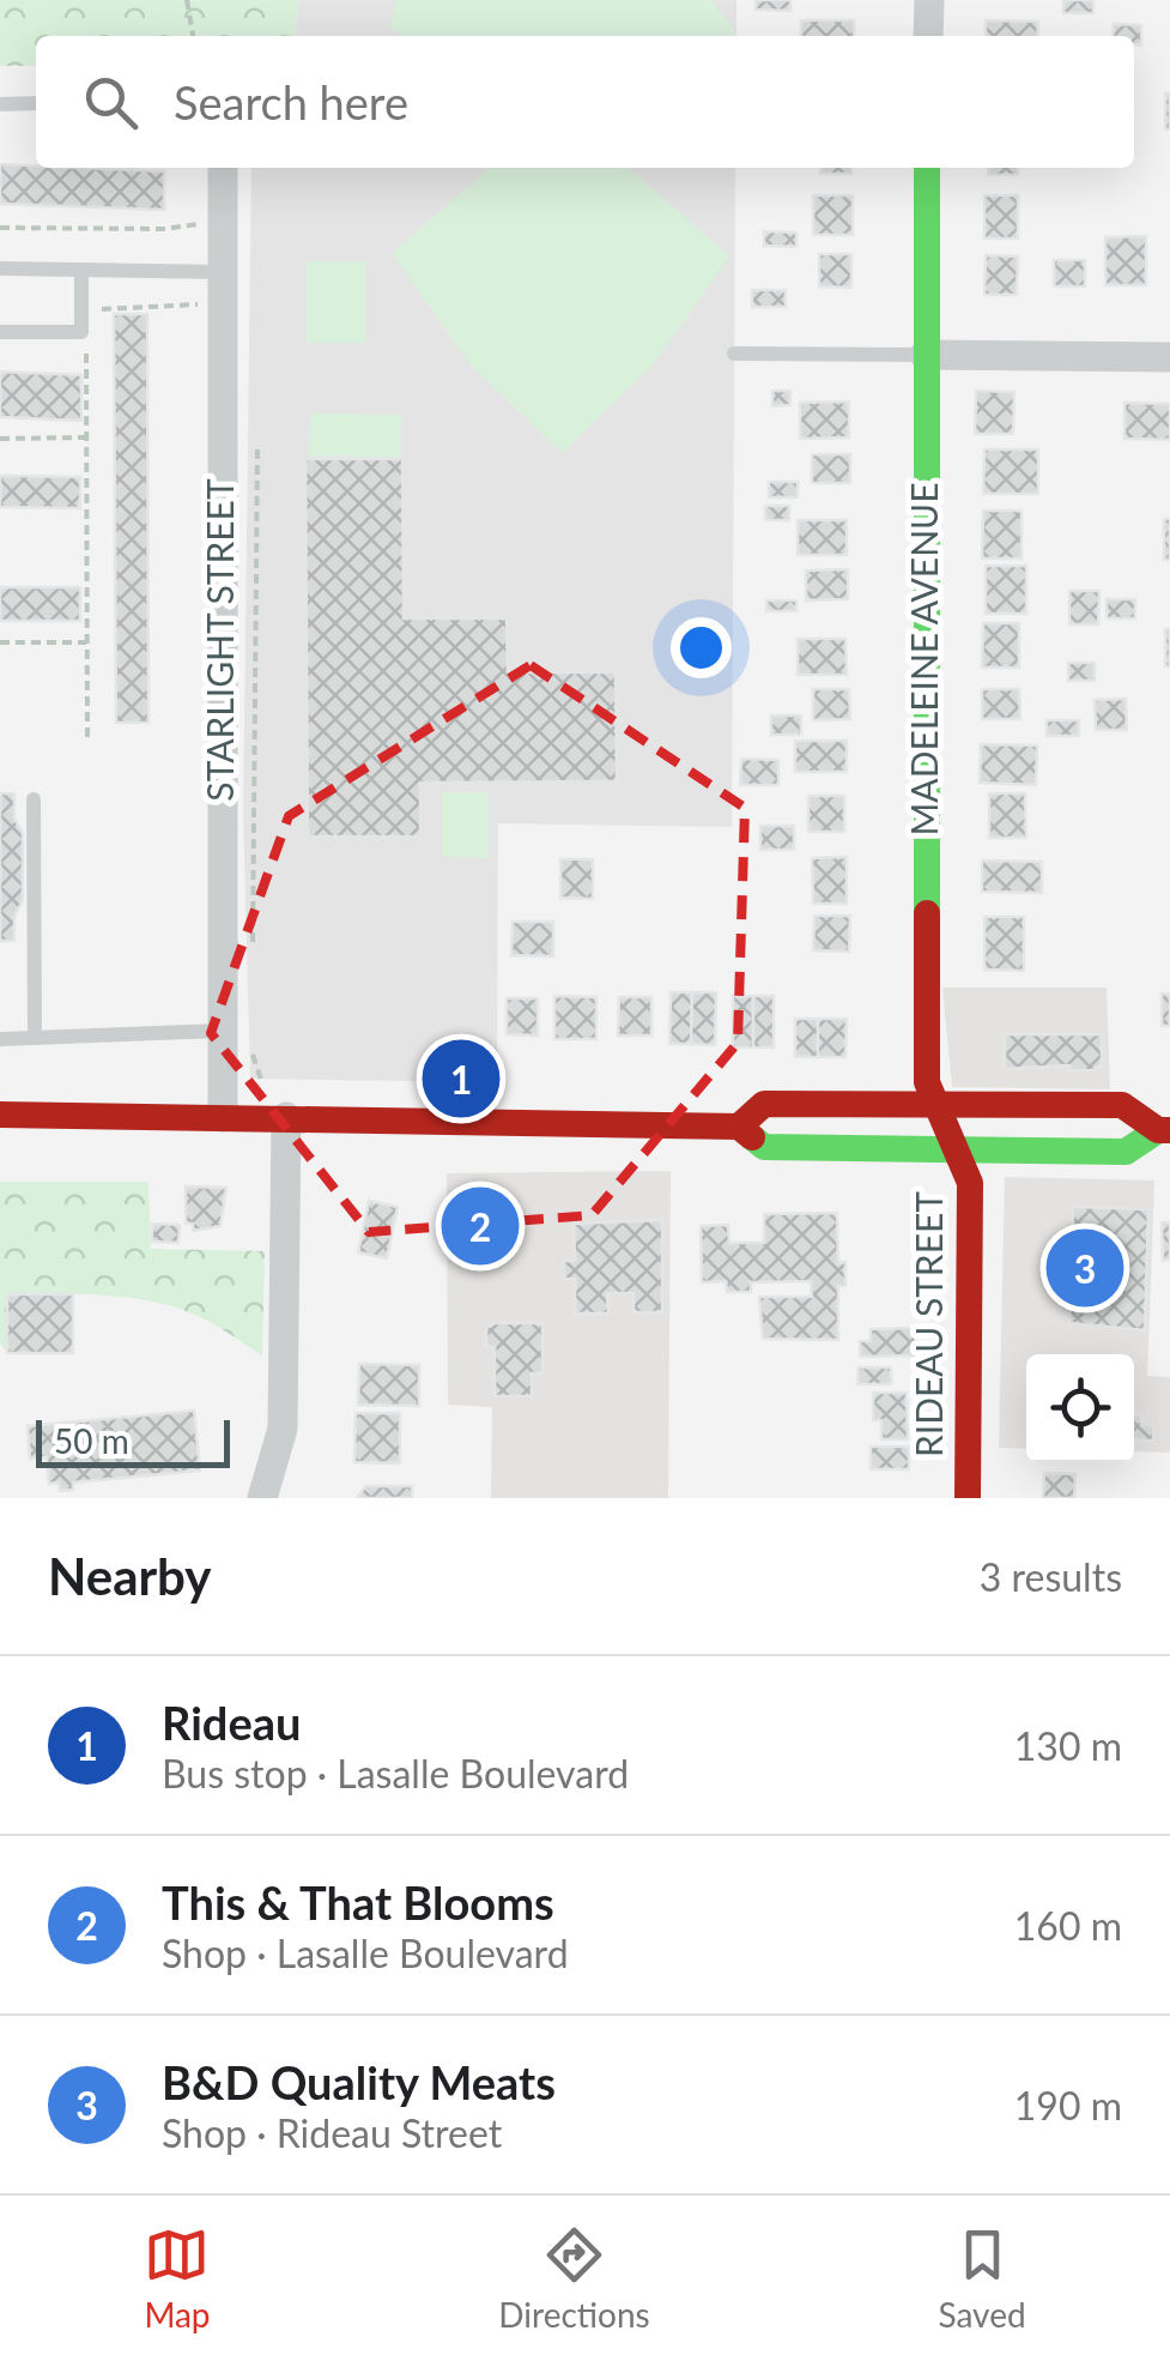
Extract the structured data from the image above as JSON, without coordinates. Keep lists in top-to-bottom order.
{
  "streets": {
    "main road": ["MADELEINE AVENUE", "RIDEAU STREET"],
    "street": ["STARLIGHT STREET"]
  },
  "crossings": [
    ["MADELEINE AVENUE", "RIDEAU STREET"]
  ],
  "scale_bar": "50 m",
  "page": {
    "search": "Search here",
    "pins": ["1", "2", "3"],
    "scale": "50 m",
    "heading": ["Nearby", "3 results"],
    "list": [
      {
        "mark": "1",
        "name": "Rideau",
        "note": "Bus stop · Lasalle Boulevard",
        "value": "130 m"
      },
      {
        "mark": "2",
        "name": "This & That Blooms",
        "note": "Shop · Lasalle Boulevard",
        "value": "160 m"
      },
      {
        "mark": "3",
        "name": "B&D Quality Meats",
        "note": "Shop · Rideau Street",
        "value": "190 m"
      }
    ],
    "nav": ["Map", "Directions", "Saved"]
  }
}
